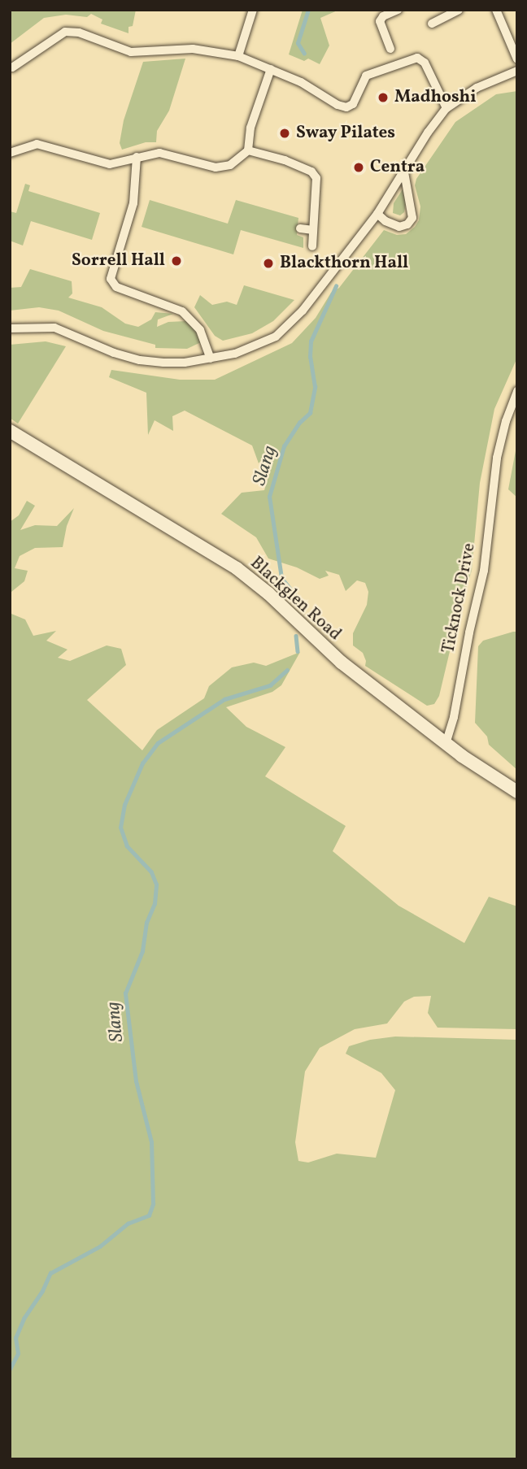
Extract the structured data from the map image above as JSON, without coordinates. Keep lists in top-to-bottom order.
{
  "streets": {
    "street": ["Ticknock Drive", "Blackglen Road"]
  },
  "crossings": [
    ["Ticknock Drive", "Blackglen Road"]
  ],
  "water": ["Slang"],
  "places": [
    "Madhoshi",
    "Sway Pilates",
    "Centra",
    "Sorrell Hall",
    "Blackthorn Hall"
  ]
}
